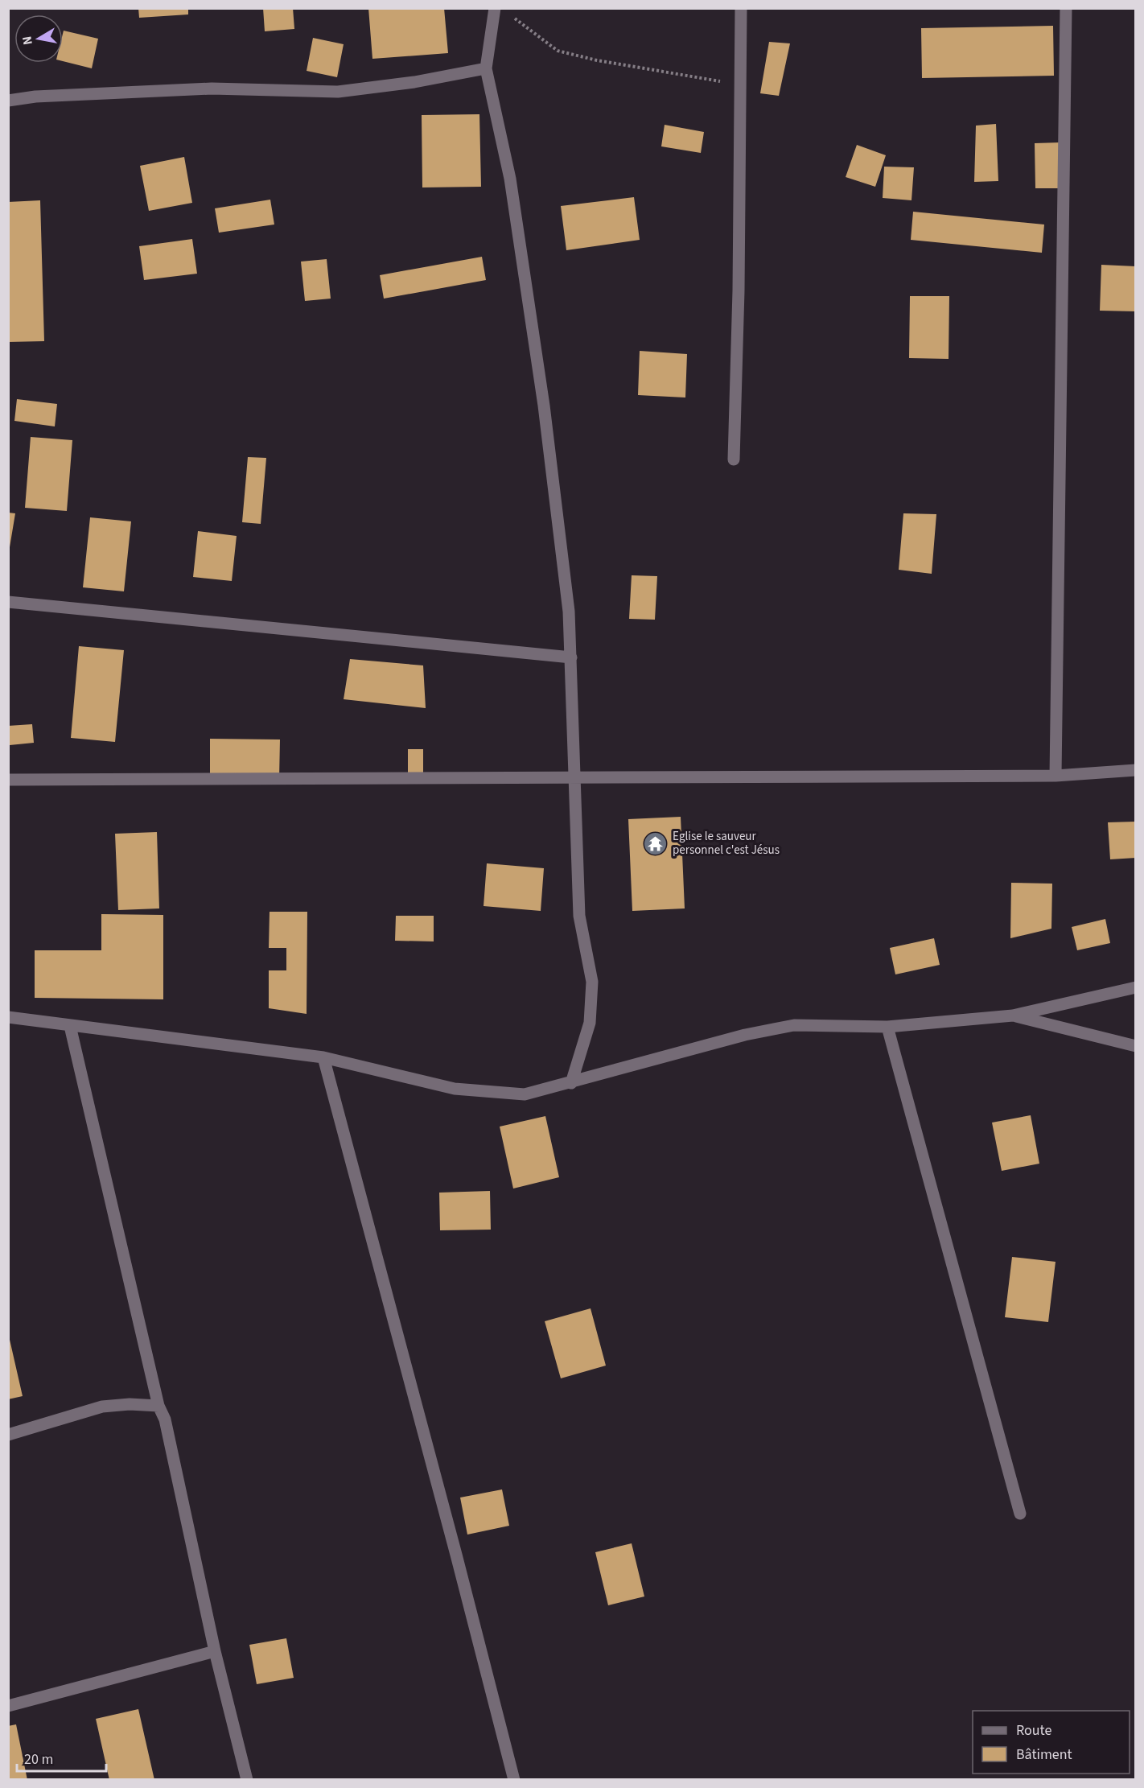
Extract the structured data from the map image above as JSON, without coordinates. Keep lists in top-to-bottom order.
{
  "places": {
    "temple": ["Eglise le sauveur personnel c'est Jésus"]
  },
  "legend": ["Route", "Bâtiment"],
  "scale_bar": "20 m",
  "north": "left"
}
